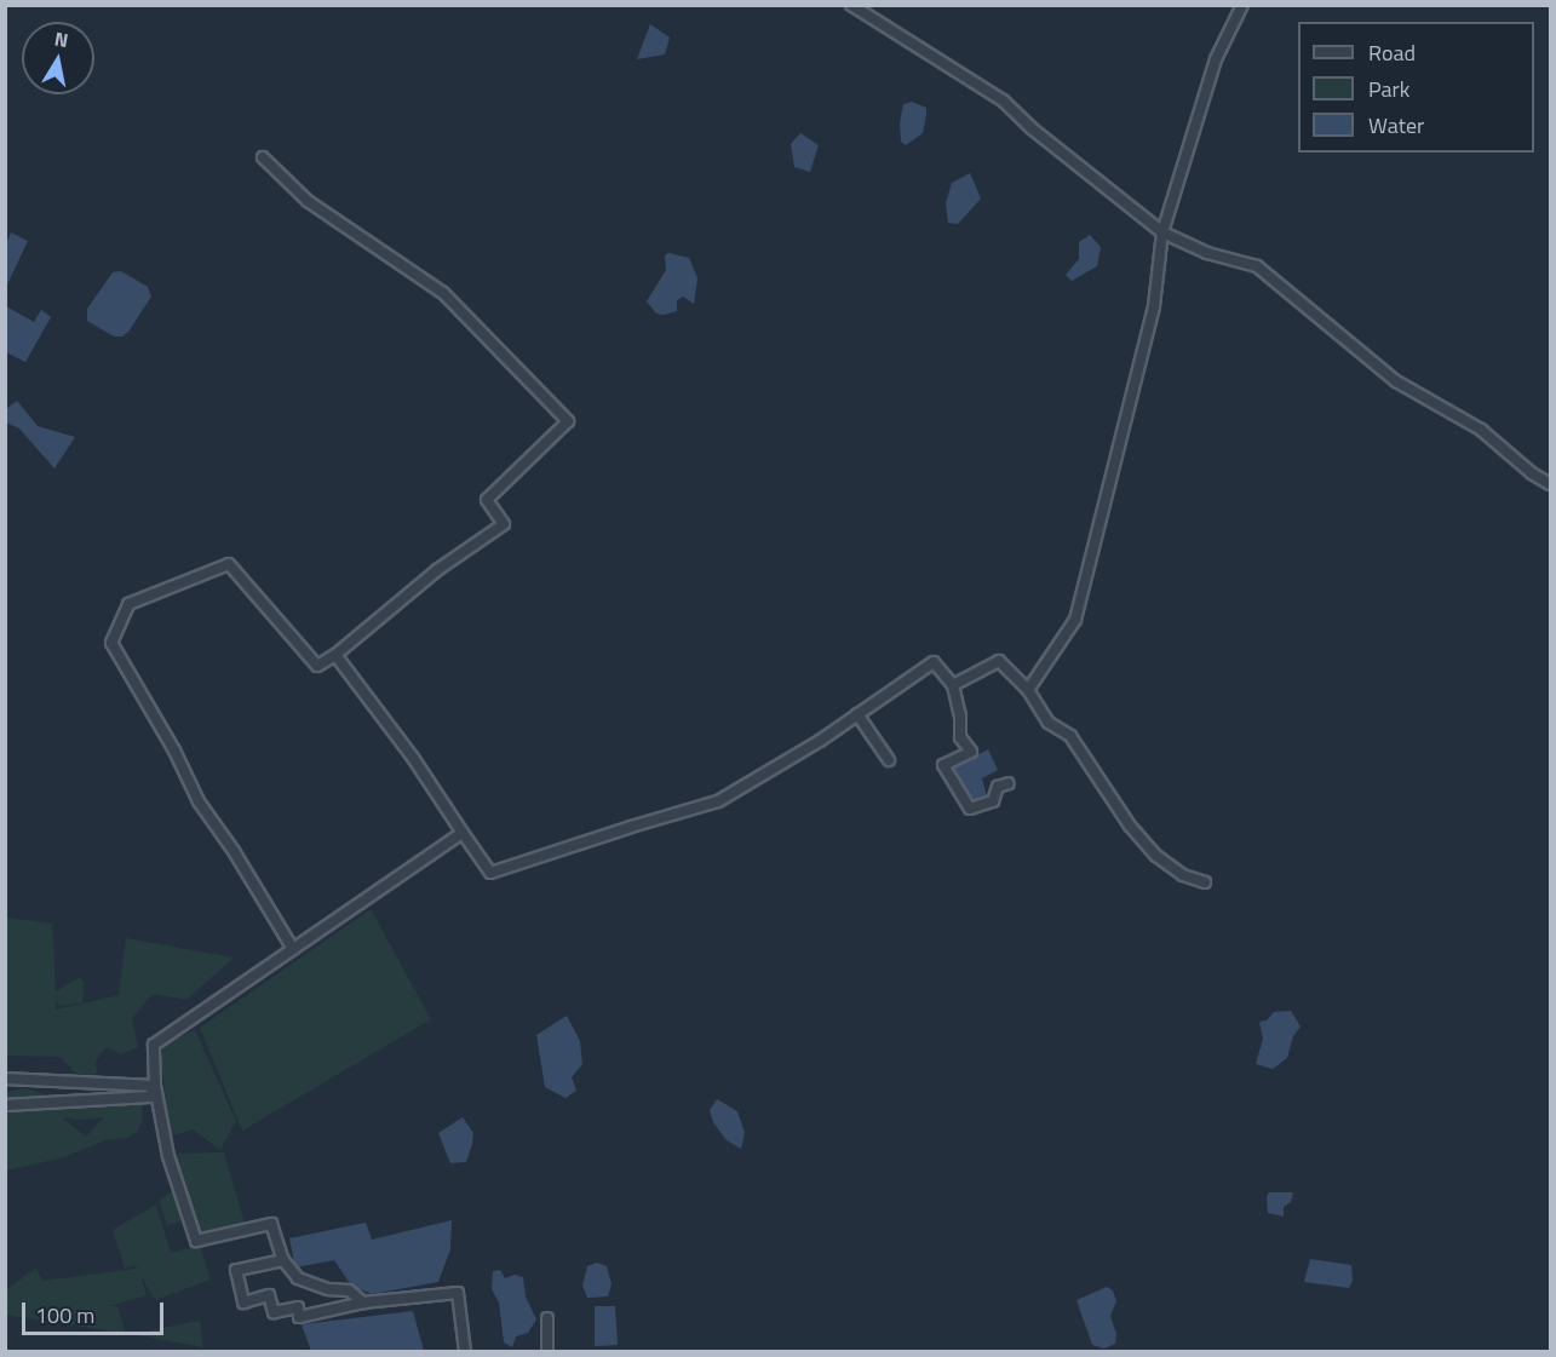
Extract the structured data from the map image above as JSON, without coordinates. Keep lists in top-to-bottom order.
{
  "legend": ["Road", "Park", "Water"],
  "scale_bar": "100 m",
  "north": "top"
}
